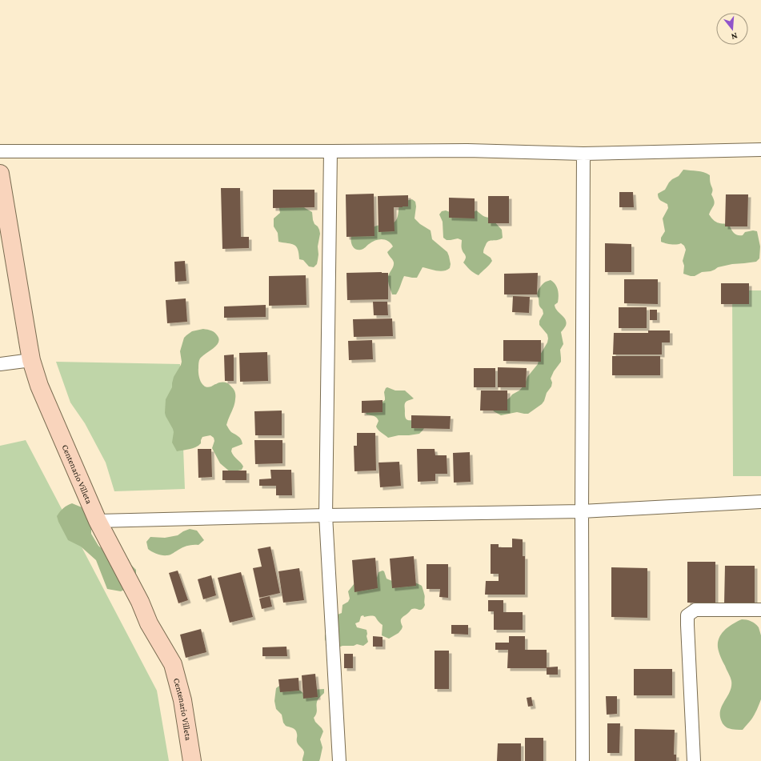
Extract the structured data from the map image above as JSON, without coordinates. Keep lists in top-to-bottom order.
{
  "streets": {
    "main road": ["Centenario Villeta"]
  },
  "north": "bottom"
}
